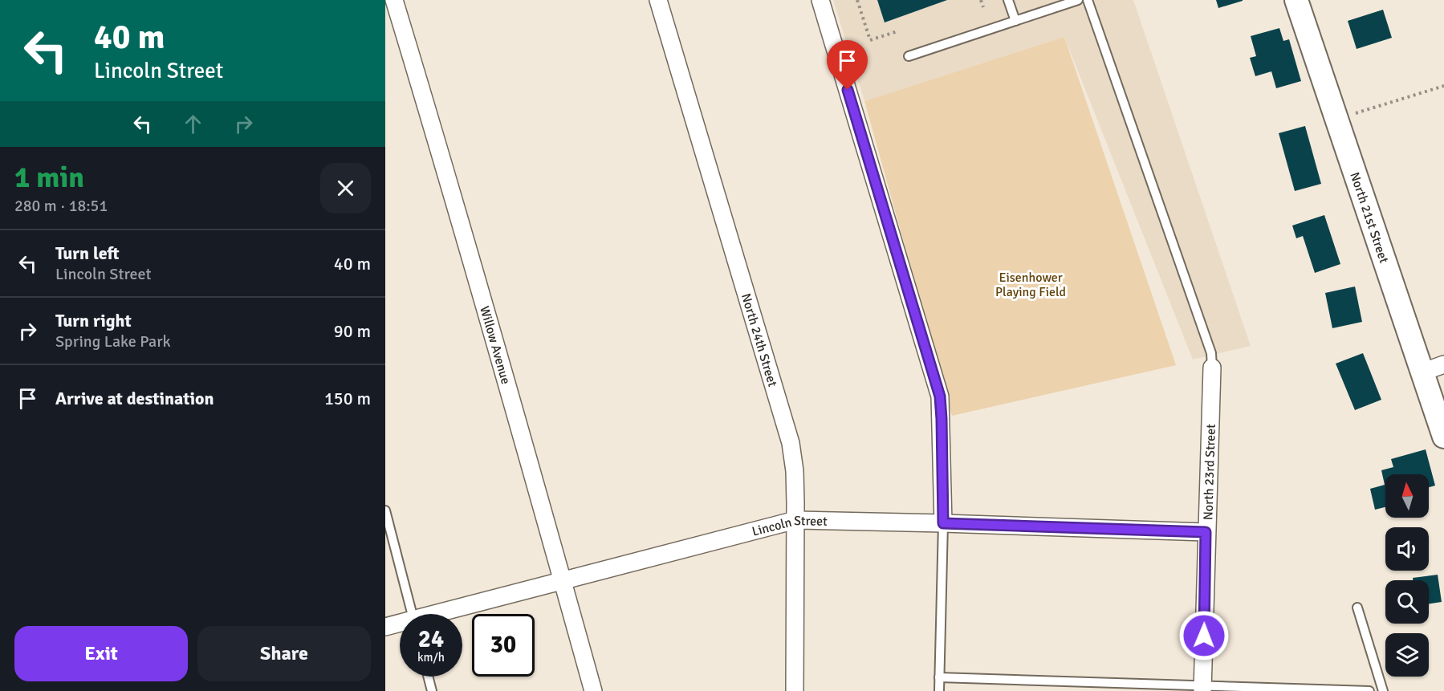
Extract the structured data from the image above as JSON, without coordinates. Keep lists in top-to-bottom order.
{
  "streets": {
    "main road": ["North 21st Street"],
    "street": [
      "North 24th Street",
      "Willow Avenue",
      "North 23rd Street",
      "Lincoln Street"
    ]
  },
  "crossings": [
    ["North 24th Street", "Lincoln Street"],
    ["Willow Avenue", "Lincoln Street"],
    ["North 23rd Street", "Lincoln Street"]
  ],
  "parks": ["Eisenhower Playing Field"],
  "north": "top",
  "page": {
    "turn": ["40 m", "Lincoln Street"],
    "heading": ["1 min", "280 m · 18:51"],
    "list": [
      {
        "name": "Turn left",
        "note": "Lincoln Street",
        "value": "40 m"
      },
      {
        "name": "Turn right",
        "note": "Spring Lake Park",
        "value": "90 m"
      },
      {
        "name": "Arrive at destination",
        "value": "150 m"
      }
    ],
    "speed": "24 km/h",
    "limit": "30",
    "buttons": ["Exit", "Share"]
  }
}
